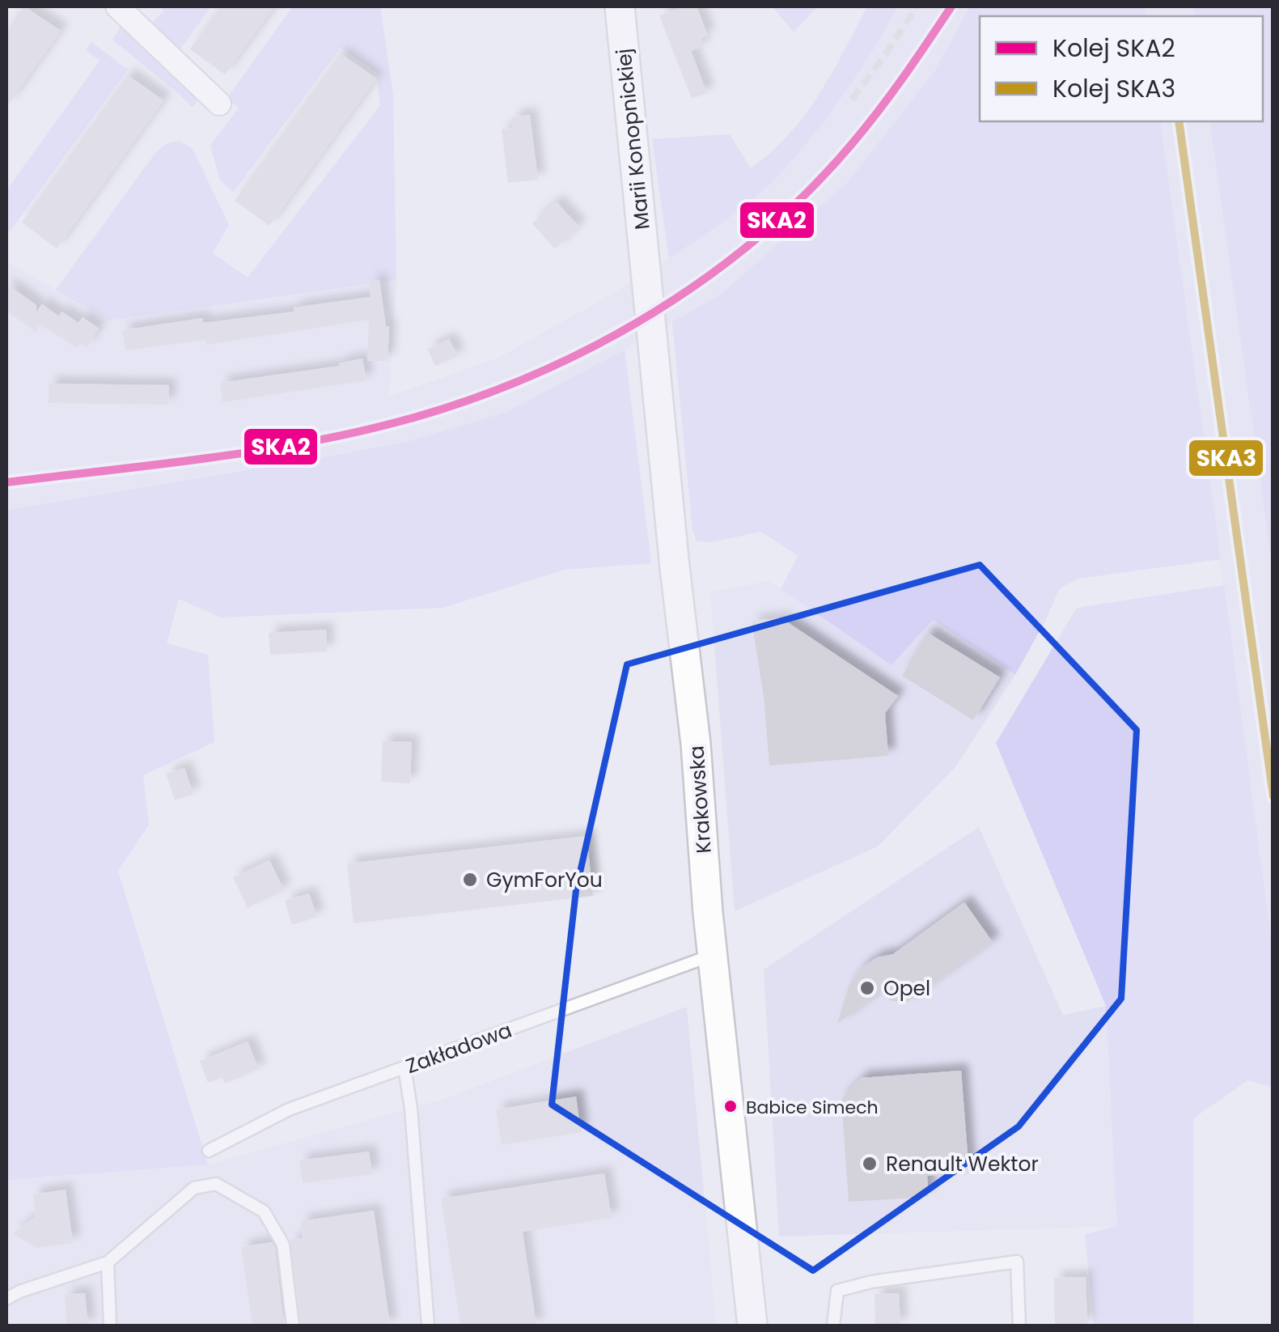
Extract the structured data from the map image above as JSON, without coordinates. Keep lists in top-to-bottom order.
{
  "streets": {
    "street": ["Marii Konopnickiej", "Krakowska"],
    "lane": ["Zakładowa"]
  },
  "crossings": [
    ["Marii Konopnickiej", "Krakowska"],
    ["Krakowska", "Zakładowa"]
  ],
  "places": [
    "GymForYou",
    "Opel",
    "Babice Simech",
    "Renault Wektor"
  ],
  "lines": ["rail line SKA2", "rail line SKA3"],
  "legend": ["Kolej SKA2", "Kolej SKA3"]
}
